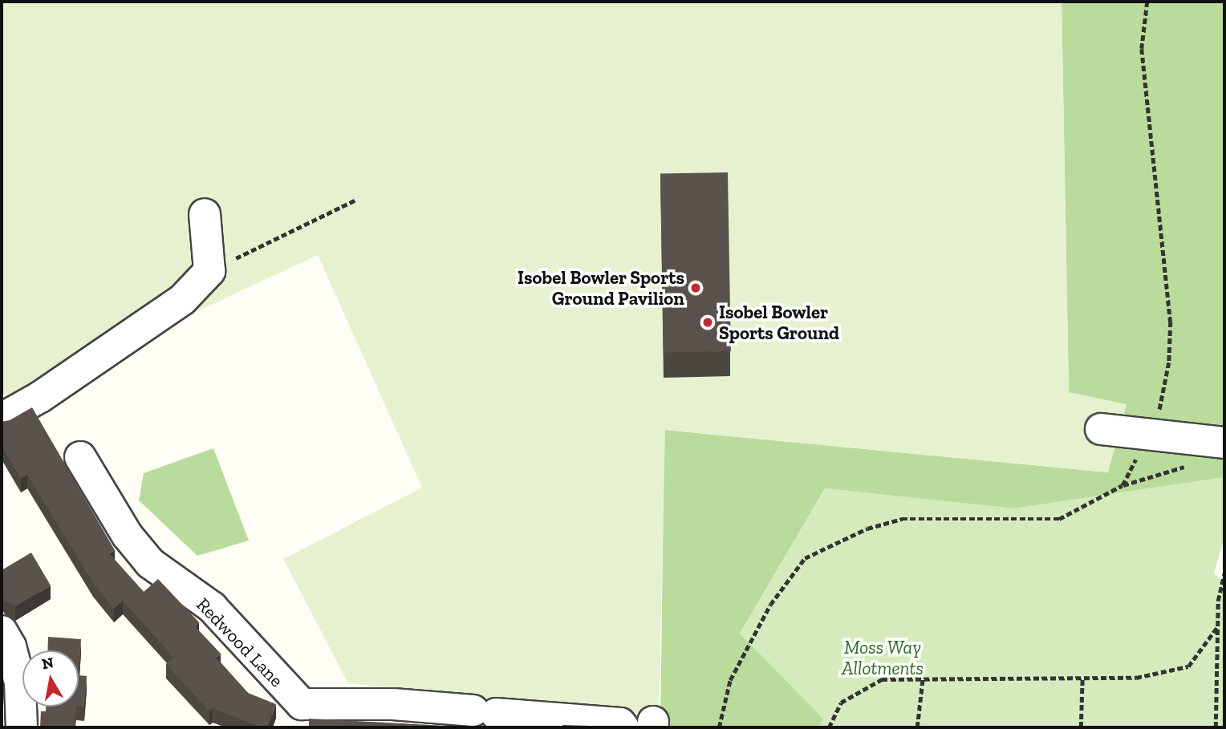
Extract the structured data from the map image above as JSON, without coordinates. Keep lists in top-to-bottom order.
{
  "streets": {
    "street": ["Redwood Lane"]
  },
  "parks": ["Moss Way Allotments"],
  "places": ["Isobel Bowler Sports Ground Pavilion", "Isobel Bowler Sports Ground"],
  "north": "top"
}
